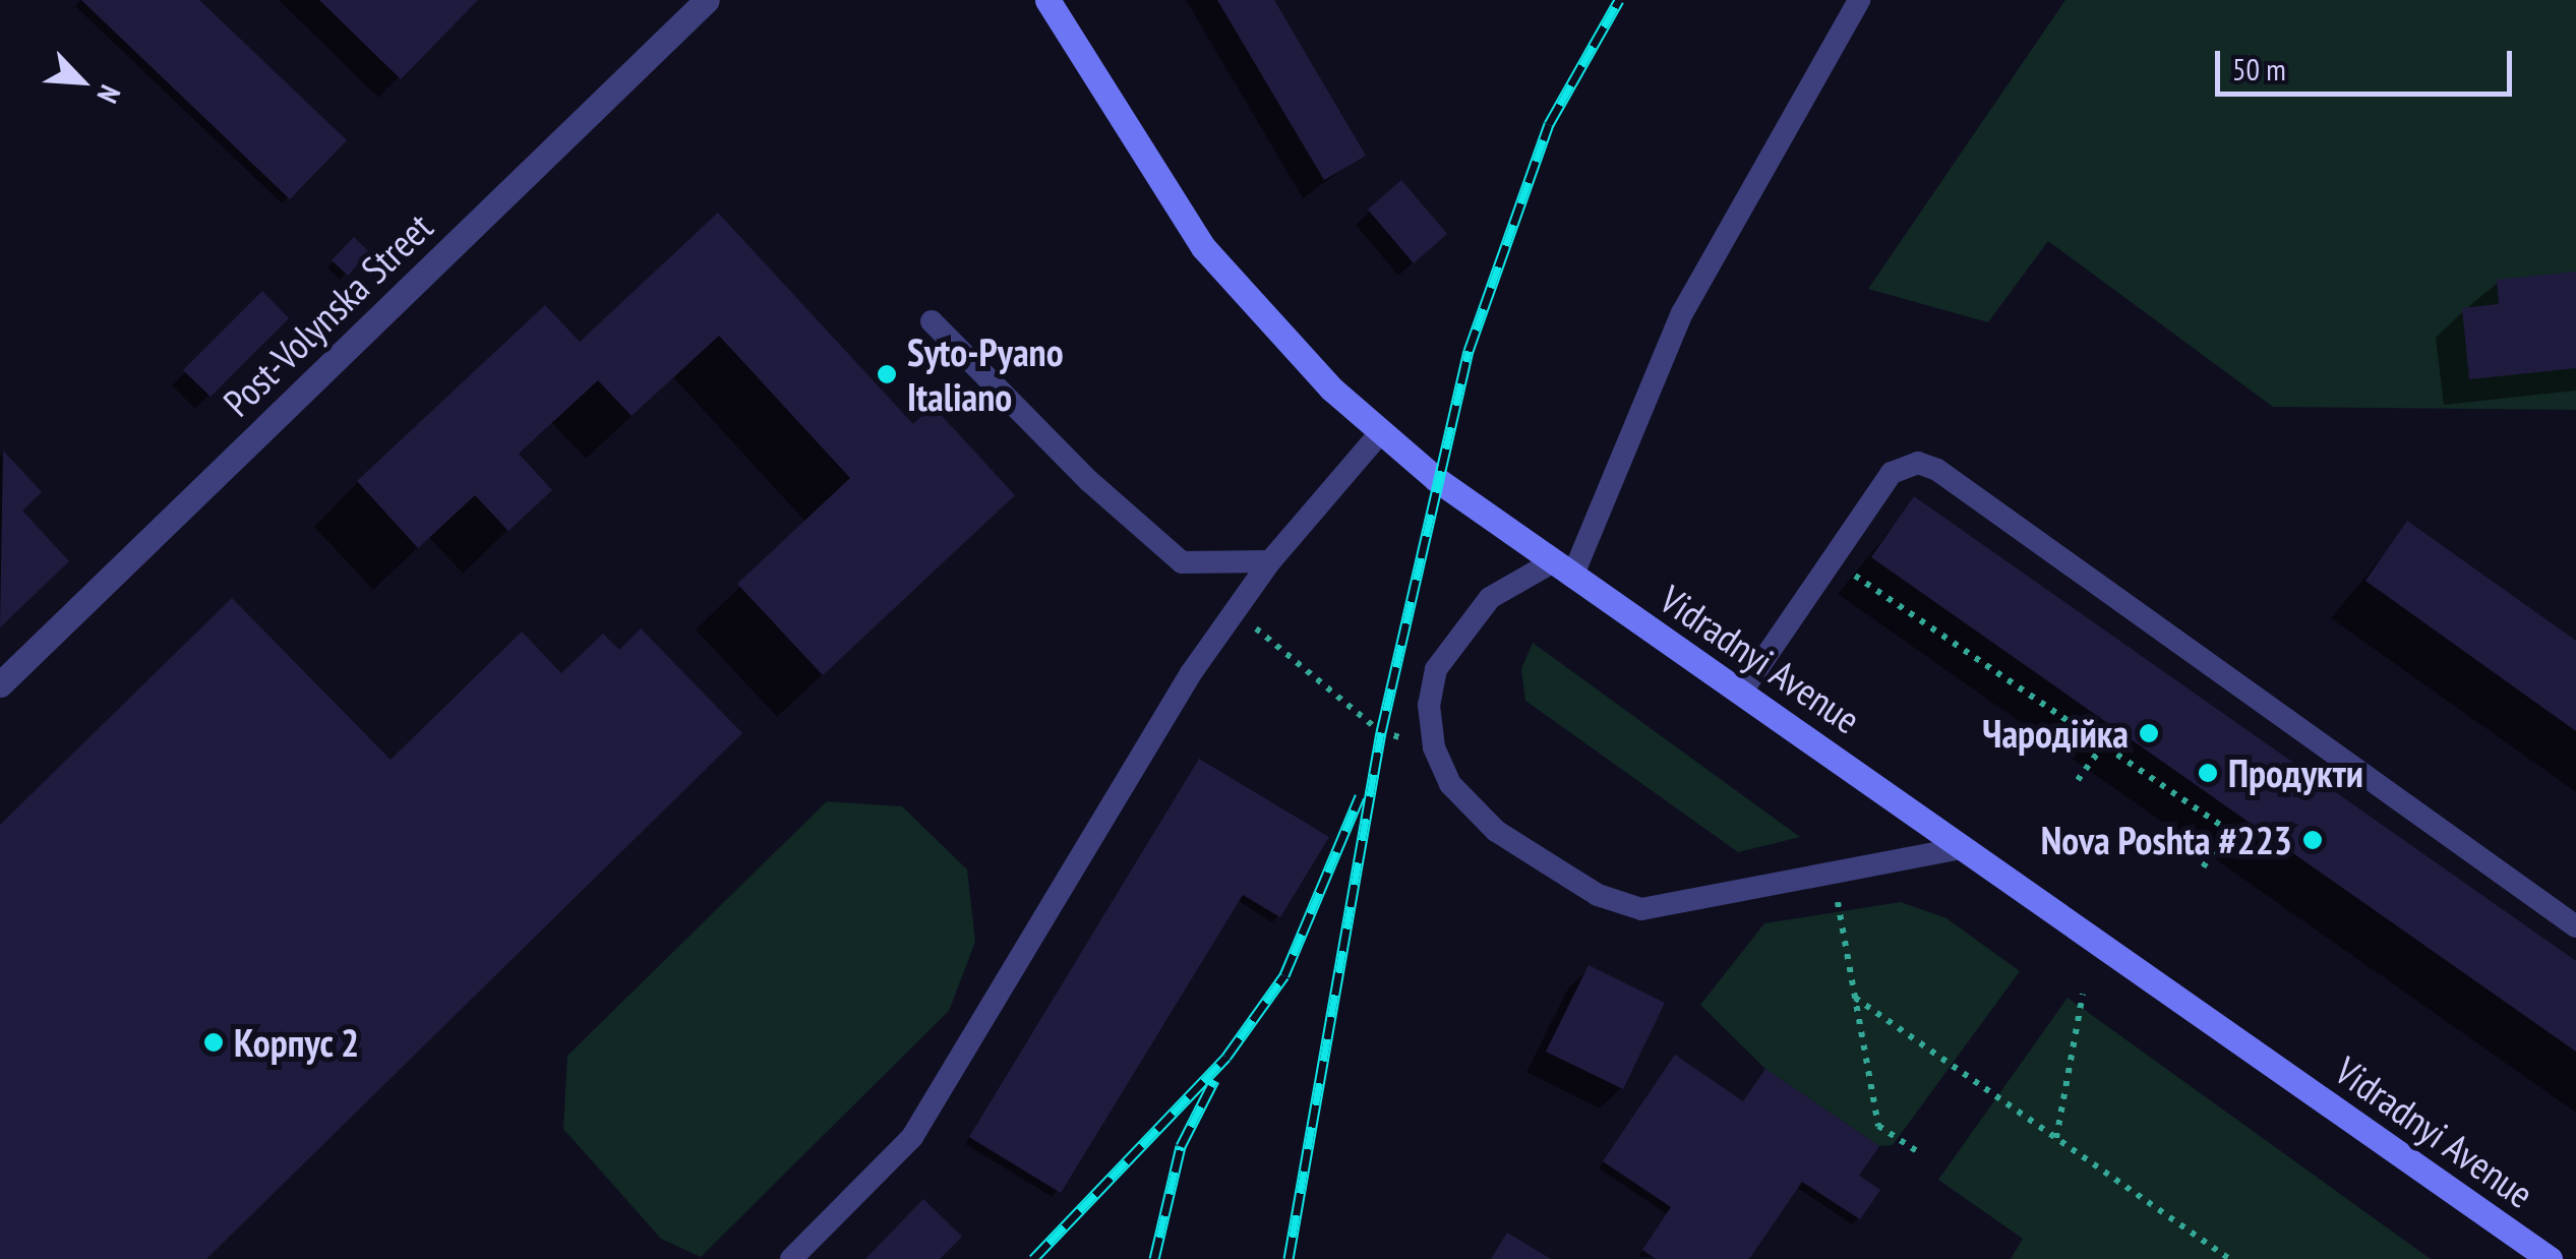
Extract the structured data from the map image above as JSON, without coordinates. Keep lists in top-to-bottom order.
{
  "streets": {
    "main road": ["Vidradnyi Avenue"],
    "street": ["Post-Volynska Street"]
  },
  "places": [
    "Syto-Pyano Italiano",
    "Чародійка",
    "Продукти",
    "Nova Poshta #223",
    "Корпус 2"
  ],
  "scale_bar": "50 m",
  "north": "bottom right"
}
